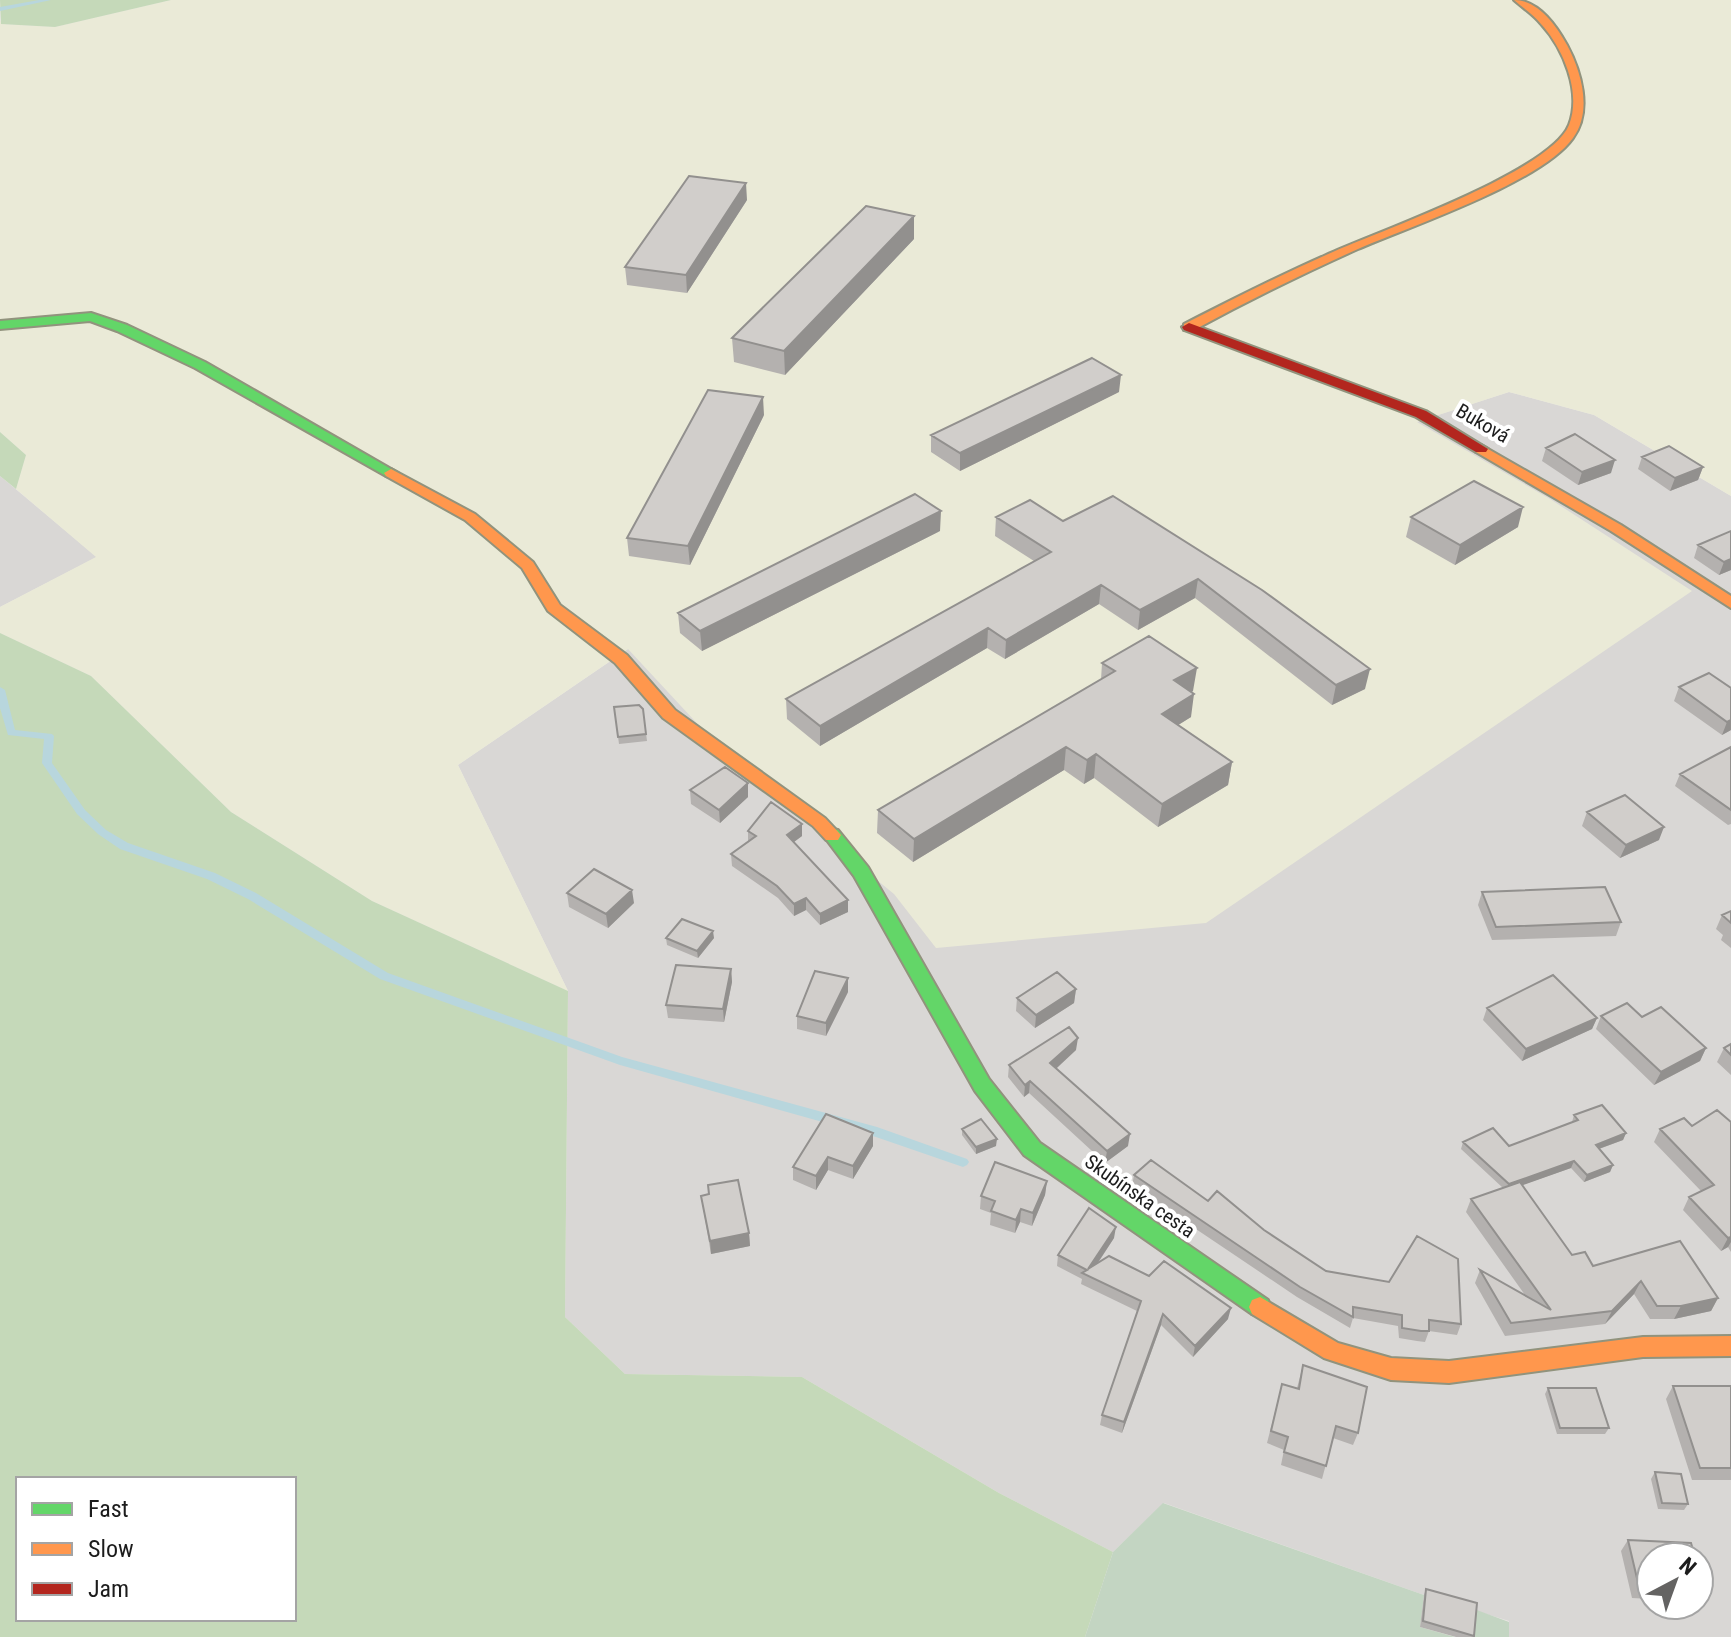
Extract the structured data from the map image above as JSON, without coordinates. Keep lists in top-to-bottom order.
{
  "streets": {
    "street": ["Buková", "Skubínska cesta"]
  },
  "legend": ["Fast", "Slow", "Jam"],
  "north": "top right"
}
